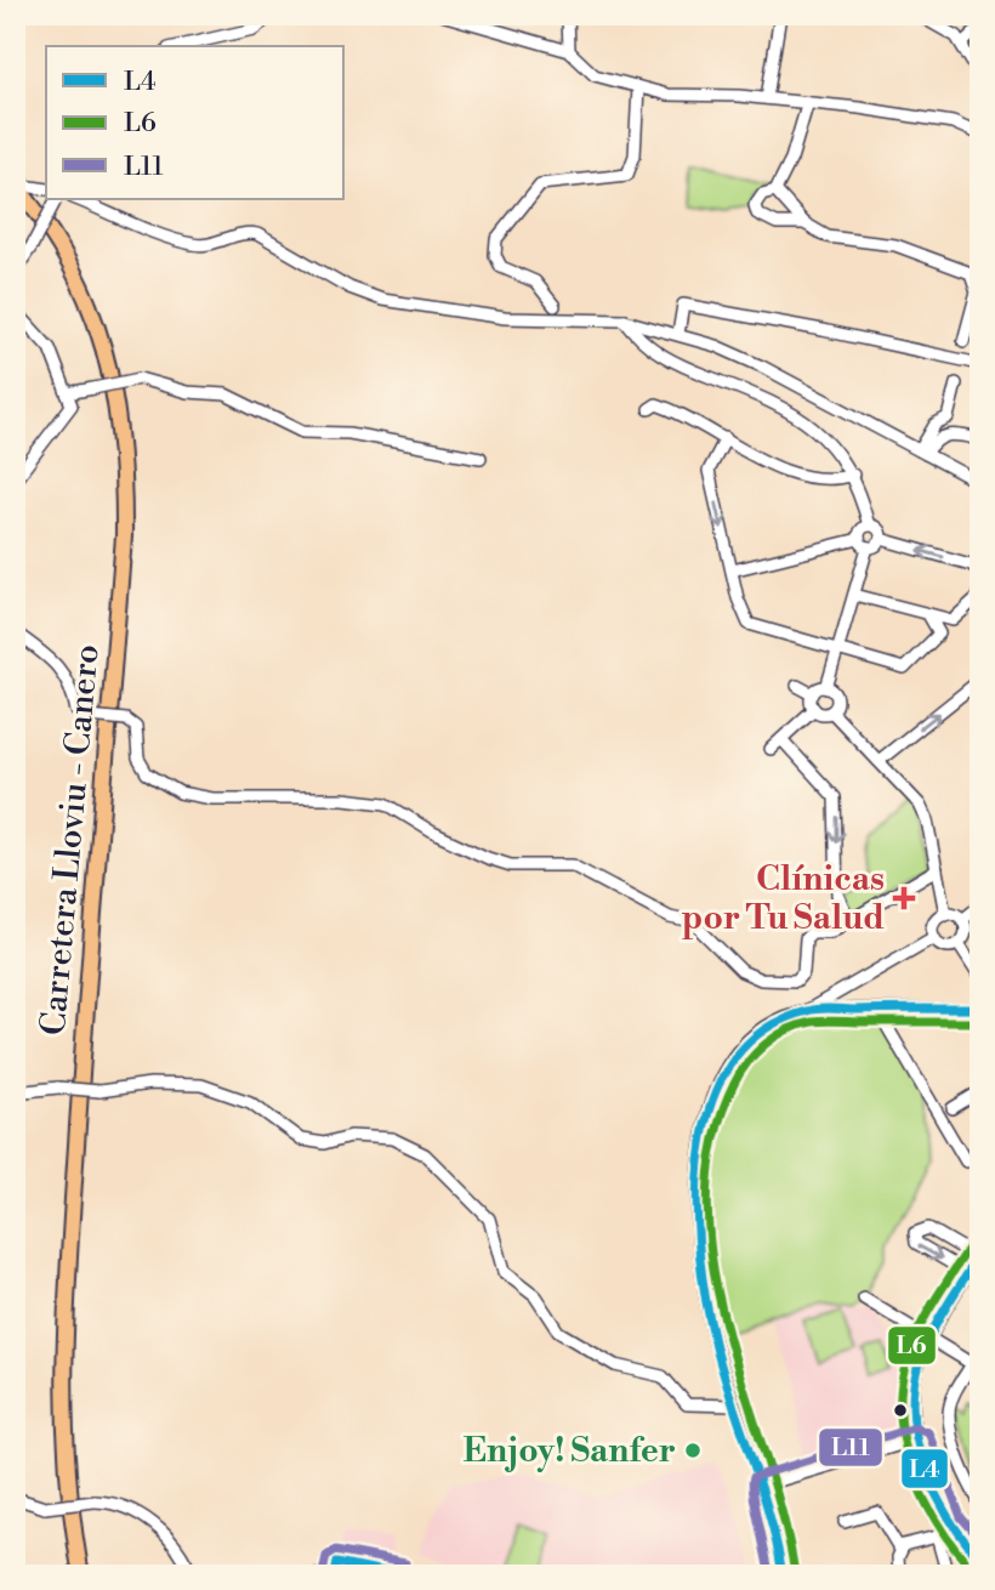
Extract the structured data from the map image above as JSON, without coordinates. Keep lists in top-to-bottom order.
{
  "streets": {
    "highway": ["Carretera Lloviu - Canero"]
  },
  "places": {
    "health": ["Clínicas por Tu Salud"],
    "other": ["Enjoy! Sanfer"]
  },
  "lines": ["transit line L4", "transit line L6", "transit line L11"],
  "legend": ["L4", "L6", "L11"]
}
